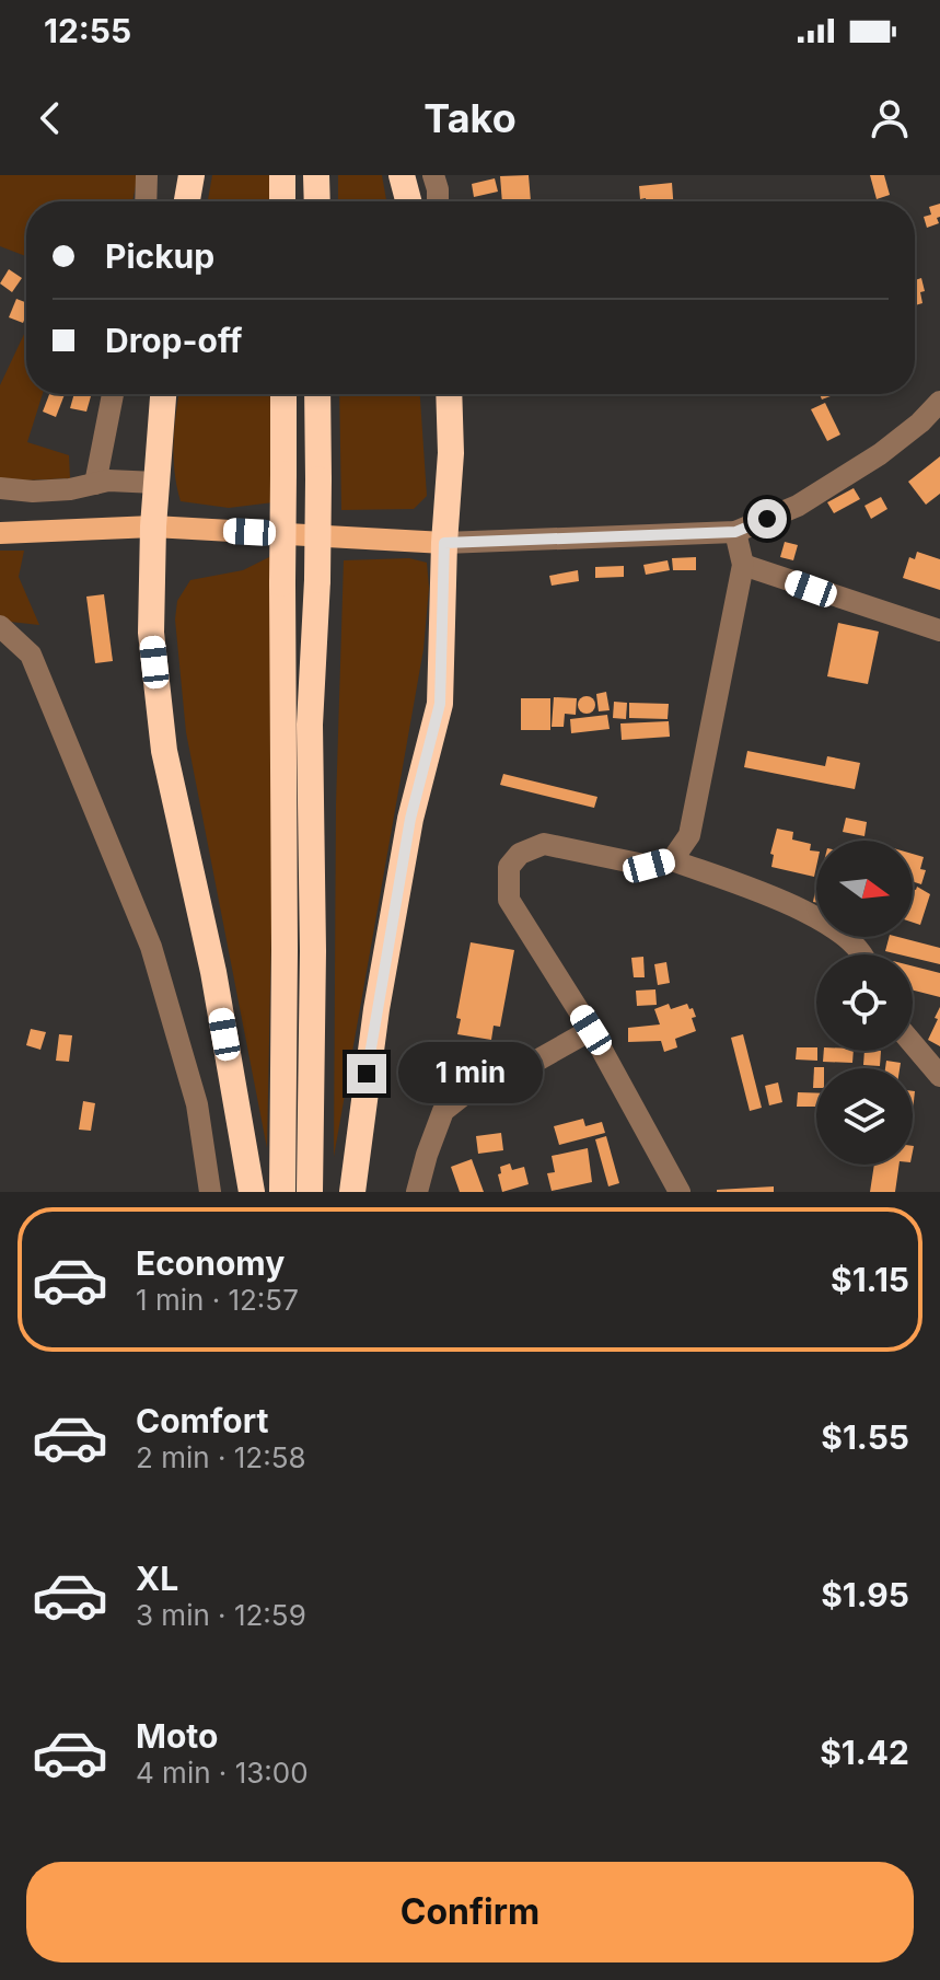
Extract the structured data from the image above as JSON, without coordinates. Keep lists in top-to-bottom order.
{
  "north": "right",
  "page": {
    "status": "12:55",
    "header": "Tako",
    "banner": ["Pickup", "Drop-off"],
    "bubble": "1 min",
    "list": [
      {
        "name": "Economy",
        "note": "1 min · 12:57",
        "value": "$1.15"
      },
      {
        "name": "Comfort",
        "note": "2 min · 12:58",
        "value": "$1.55"
      },
      {
        "name": "XL",
        "note": "3 min · 12:59",
        "value": "$1.95"
      },
      {
        "name": "Moto",
        "note": "4 min · 13:00",
        "value": "$1.42"
      }
    ],
    "buttons": "Confirm"
  }
}
